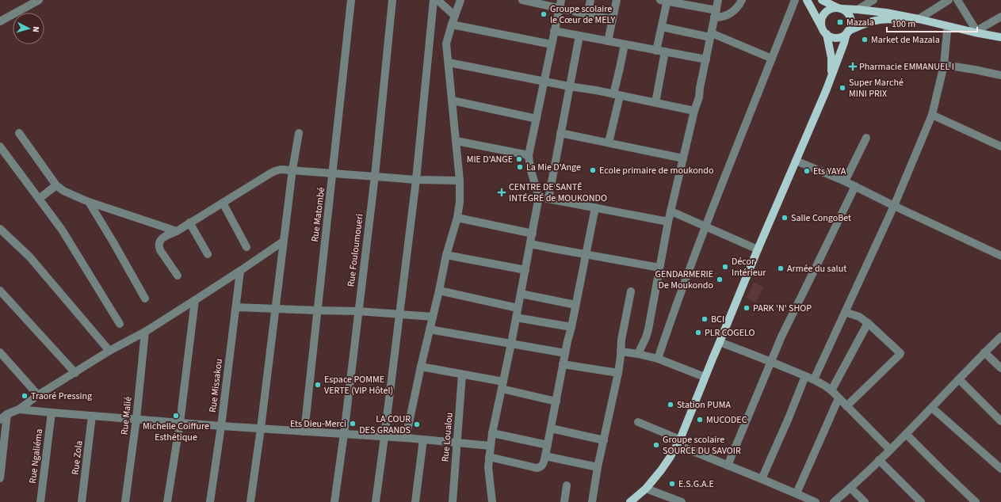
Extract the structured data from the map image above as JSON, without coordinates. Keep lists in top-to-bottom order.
{
  "streets": {
    "street": [
      "Rue Matombé",
      "Rue Fouloumoueri",
      "Rue Missakou",
      "Rue Malié",
      "Rue Loualou",
      "Rue Ngaliéma",
      "Rue Zola"
    ]
  },
  "places": {
    "other": [
      "Groupe scolaire le Cœur de MELY",
      "Market de Mazala",
      "Super Marché MINI PRIX",
      "MIE D'ANGE",
      "La Mie D'Ange",
      "Ecole primaire de moukondo",
      "Ets YAYA",
      "Salle CongoBet",
      "Décor Intérieur",
      "Armée du salut",
      "GENDARMERIE De Moukondo",
      "PARK 'N' SHOP",
      "BCI",
      "PLR COGELO",
      "Espace POMME VERTE (VIP Hôtel)",
      "Traoré Pressing",
      "Station PUMA",
      "Michelle Coiffure Esthétique",
      "MUCODEC",
      "Ets Dieu-Merci",
      "LA COUR DES GRANDS",
      "Groupe scolaire SOURCE DU SAVOIR",
      "E.S.G.A.E"
    ],
    "transit": ["Mazala"],
    "health": ["Pharmacie EMMANUEL I", "CENTRE DE SANTÉ INTÉGRÉ de MOUKONDO"]
  },
  "scale_bar": "100 m",
  "north": "right"
}
